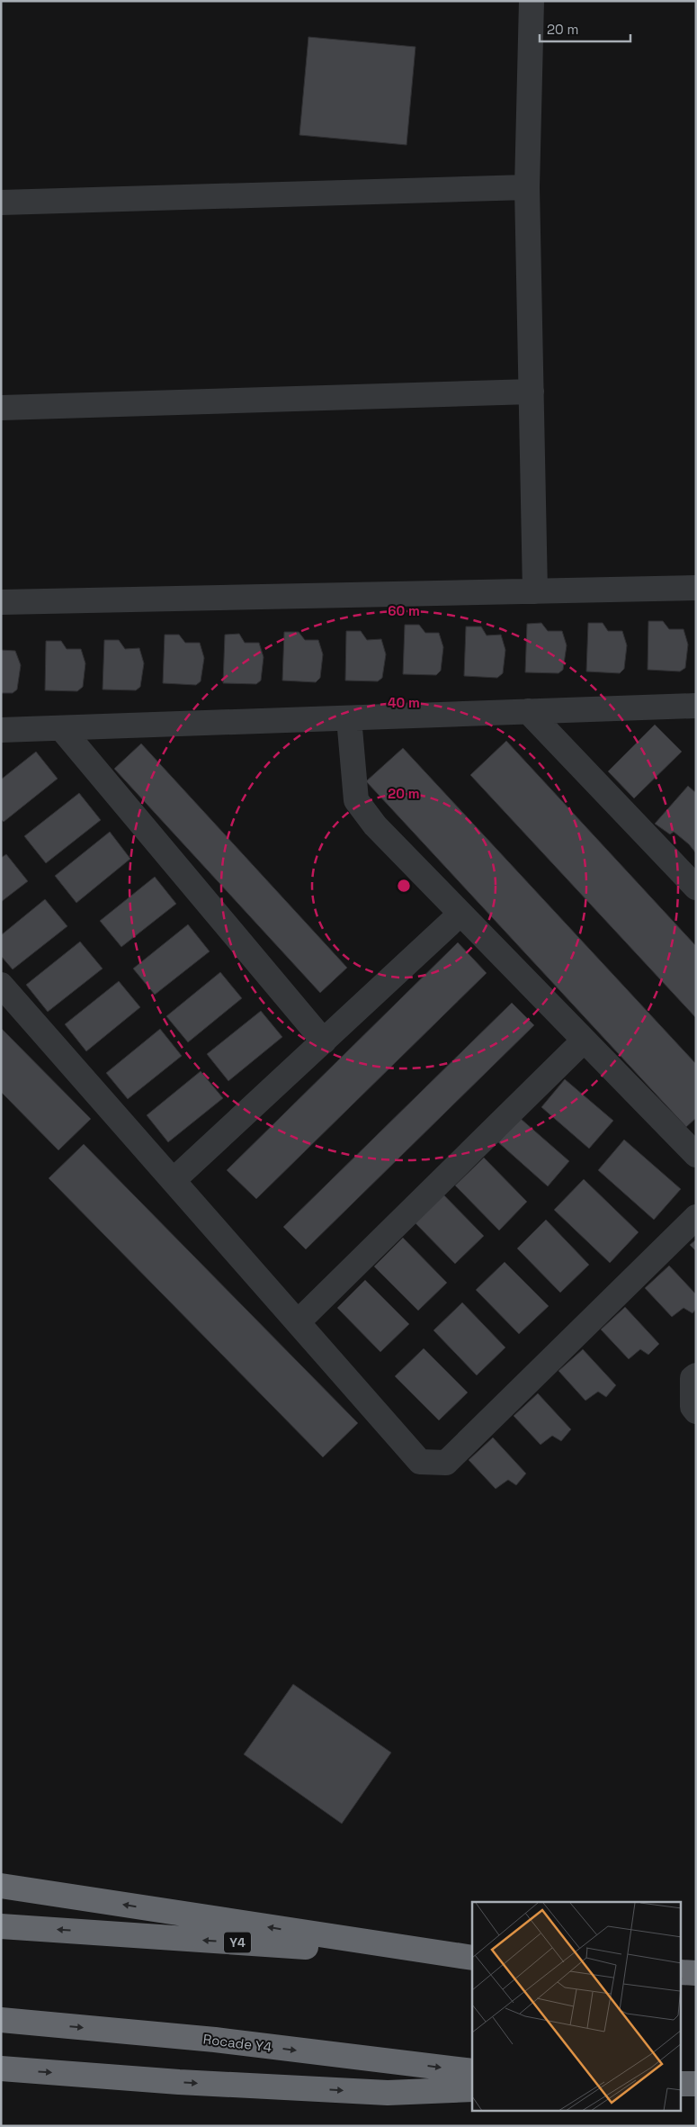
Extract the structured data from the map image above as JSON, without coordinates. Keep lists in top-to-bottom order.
{
  "streets": {
    "highway": ["Y4", "Rocade Y4"]
  },
  "scale_bar": "20 m",
  "rings": ["60 m", "40 m", "20 m"]
}
